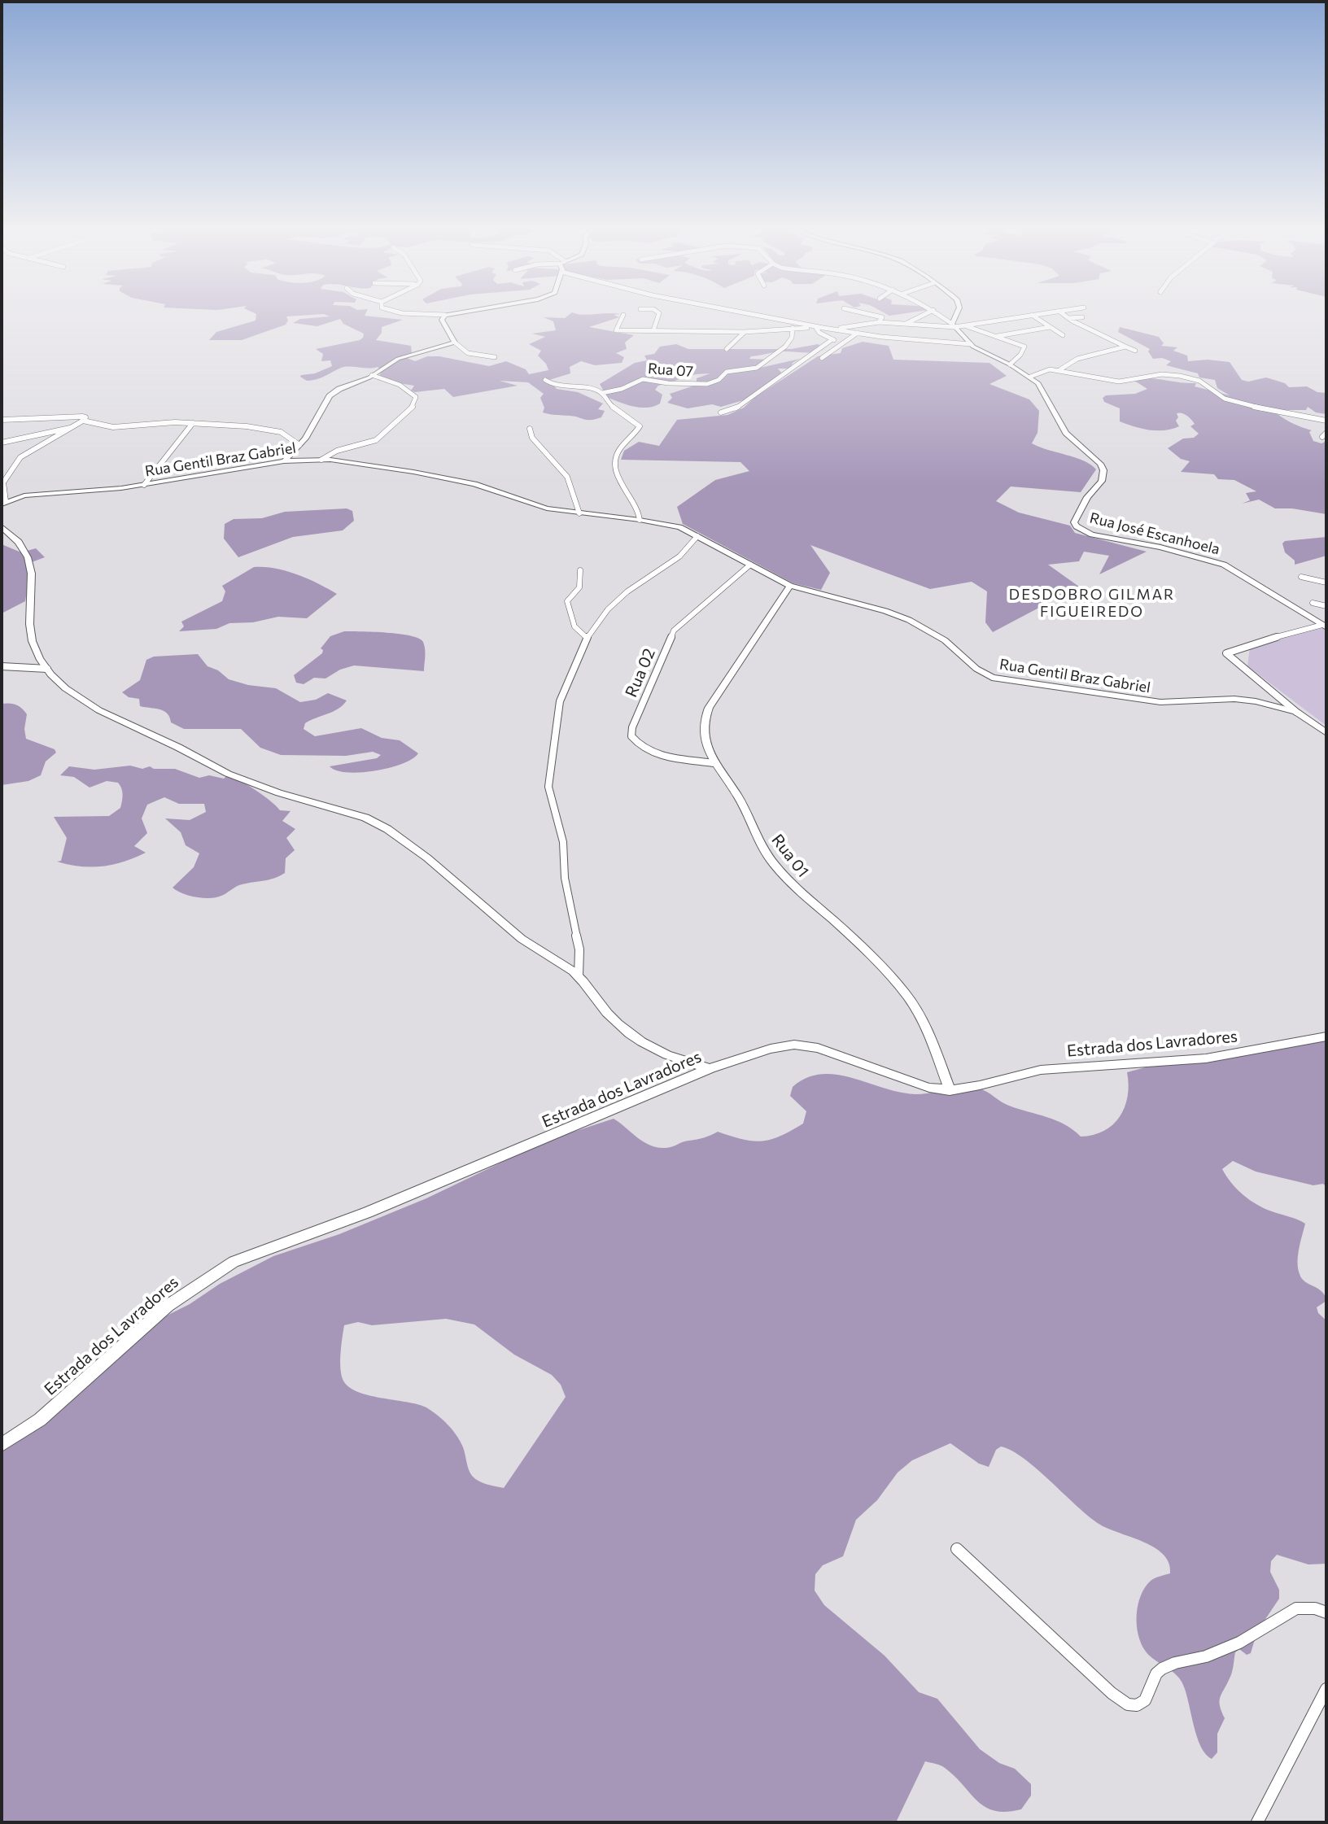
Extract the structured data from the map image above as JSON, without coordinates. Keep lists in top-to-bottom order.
{
  "streets": {
    "street": [
      "Rua 07",
      "Rua Gentil Braz Gabriel",
      "Rua José Escanhoela",
      "Rua 02",
      "Rua 01",
      "Estrada dos Lavradores"
    ]
  },
  "crossings": [
    ["Rua Gentil Braz Gabriel", "Rua 02"],
    ["Rua Gentil Braz Gabriel", "Rua 01"],
    ["Rua 02", "Rua 01"],
    ["Rua 01", "Estrada dos Lavradores"]
  ],
  "districts": ["DESDOBRO GILMAR FIGUEIREDO"]
}
